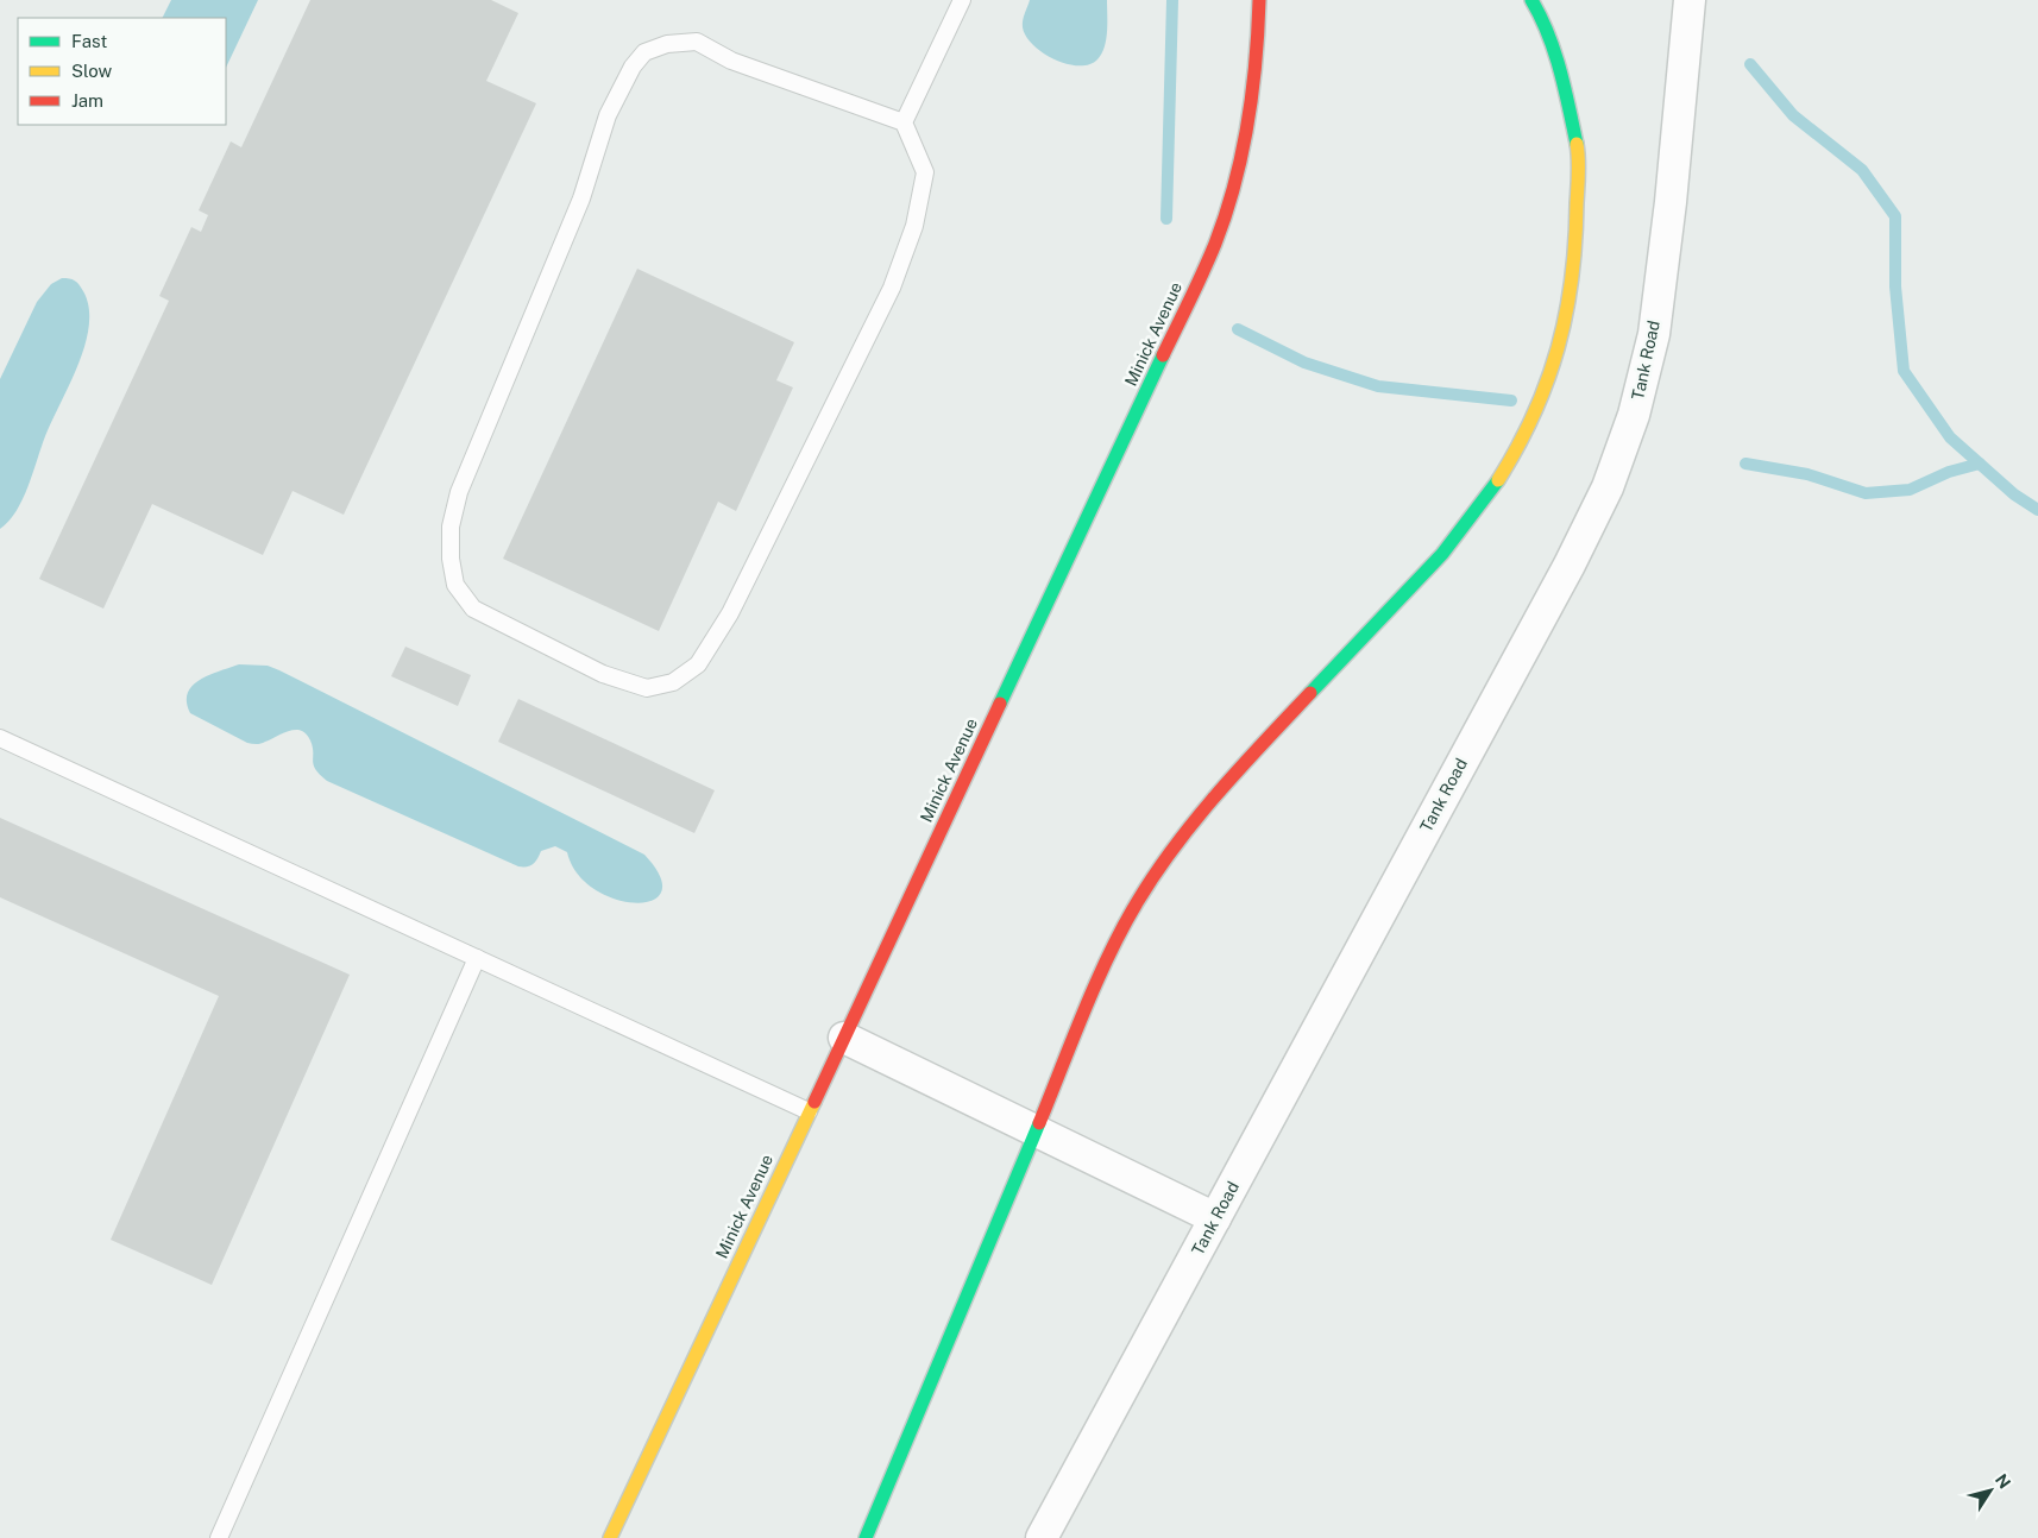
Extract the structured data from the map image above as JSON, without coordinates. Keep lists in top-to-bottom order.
{
  "streets": {
    "street": ["Minick Avenue", "Tank Road"]
  },
  "legend": ["Fast", "Slow", "Jam"],
  "north": "top right"
}
